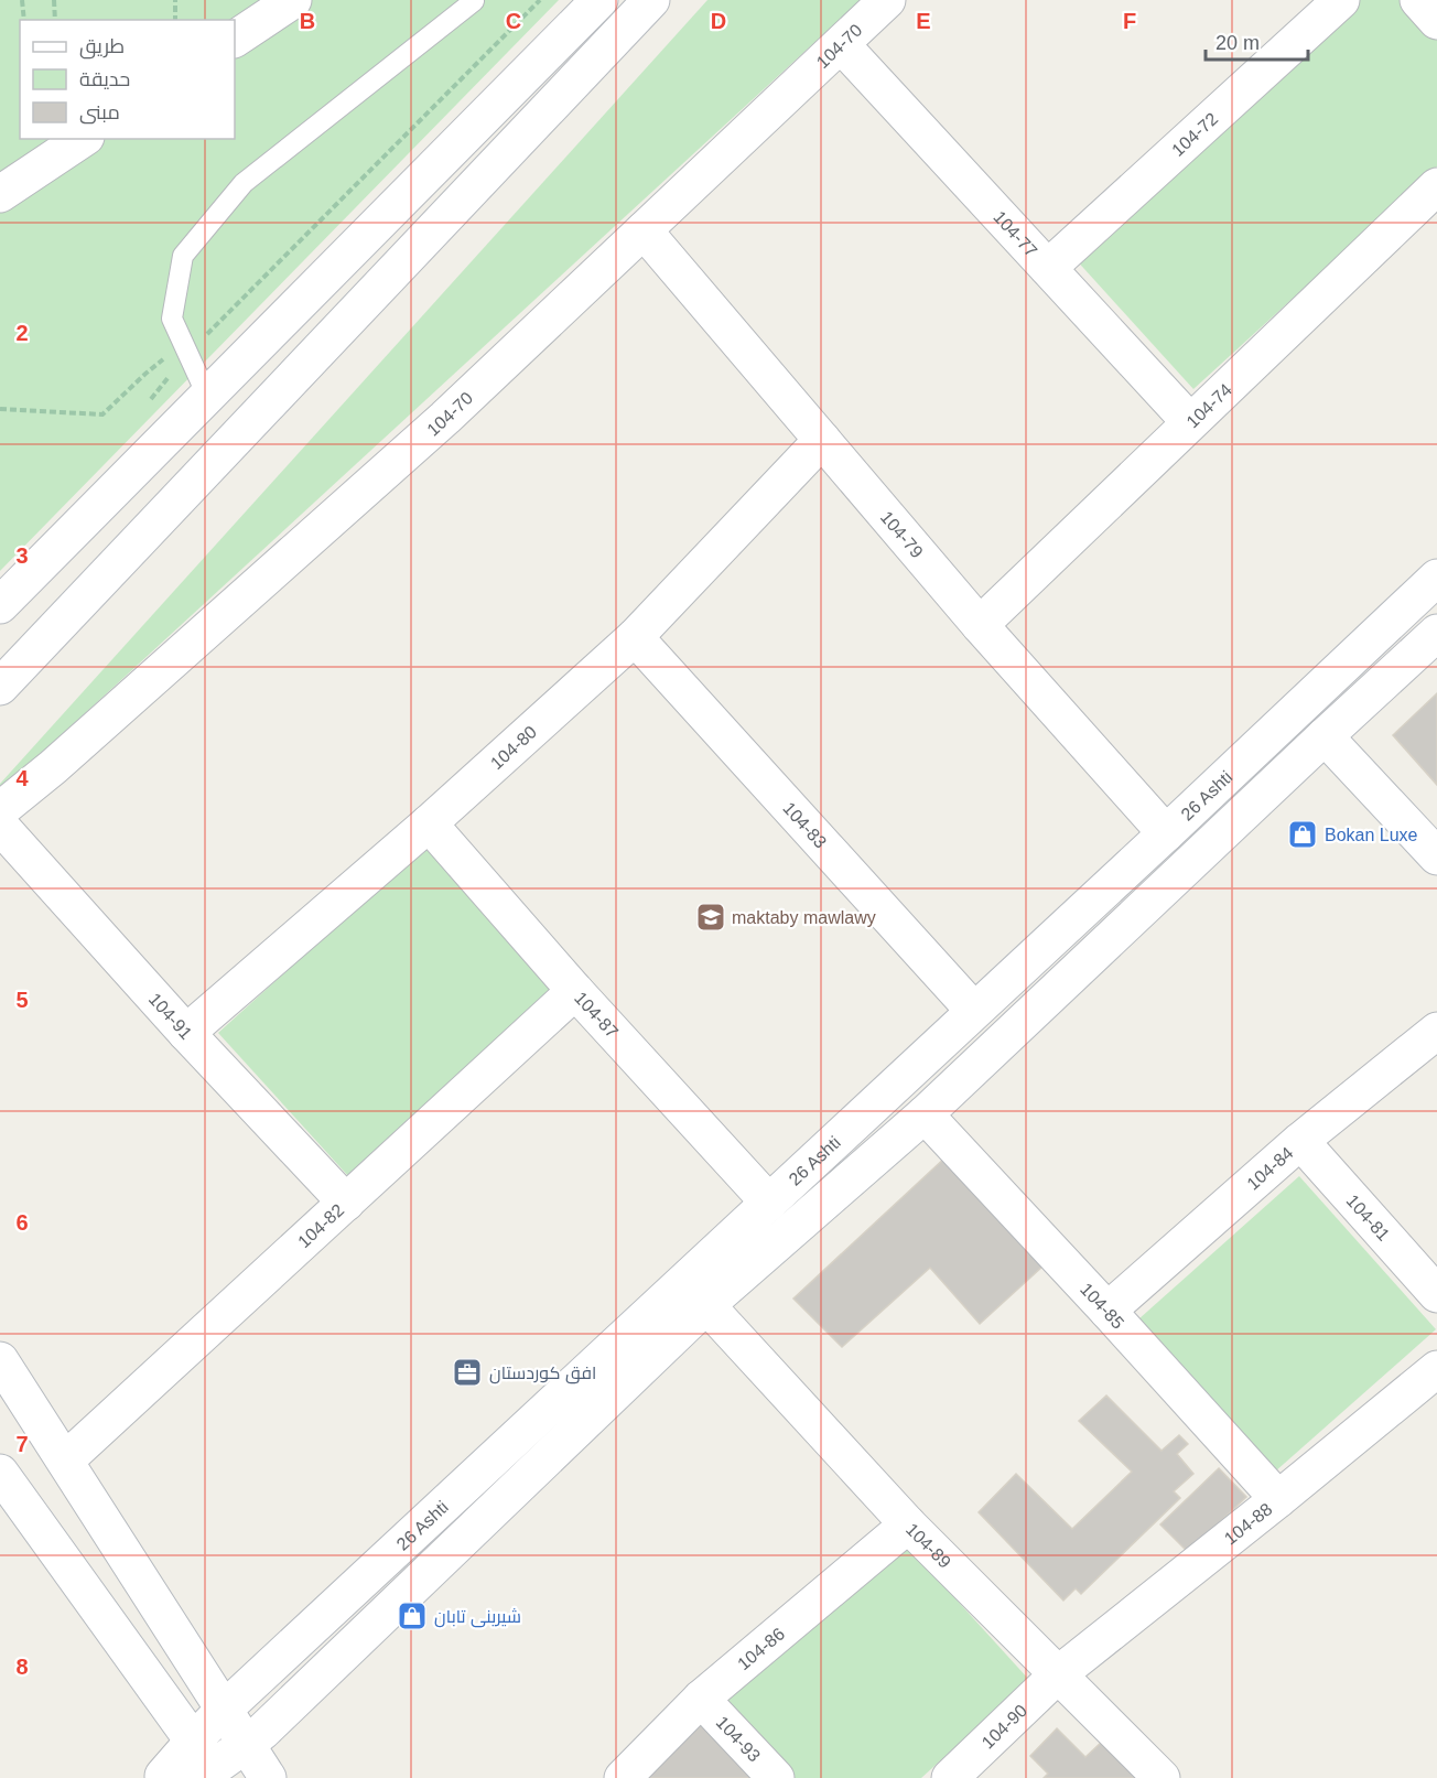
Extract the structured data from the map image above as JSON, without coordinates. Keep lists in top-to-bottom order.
{
  "streets": {
    "street": [
      "104-70",
      "104-72",
      "104-77",
      "104-74",
      "104-79",
      "104-80",
      "26 Ashti",
      "104-83",
      "104-87",
      "104-91",
      "104-84",
      "104-81",
      "104-82",
      "104-85",
      "104-88",
      "104-89",
      "104-86",
      "104-90",
      "104-93"
    ]
  },
  "crossings": [
    ["104-70", "104-77"],
    ["104-70", "104-79"],
    ["104-72", "104-77"],
    ["104-77", "104-74"],
    ["104-74", "104-79"],
    ["104-79", "104-80"],
    ["104-79", "26 Ashti"],
    ["104-80", "104-83"],
    ["104-80", "104-87"],
    ["104-80", "104-91"],
    ["26 Ashti", "104-83"],
    ["26 Ashti", "104-87"],
    ["26 Ashti", "104-85"],
    ["26 Ashti", "104-89"],
    ["104-87", "104-82"],
    ["104-91", "104-82"],
    ["104-84", "104-81"],
    ["104-84", "104-85"],
    ["104-85", "104-88"],
    ["104-88", "104-89"],
    ["104-88", "104-90"],
    ["104-89", "104-86"],
    ["104-89", "104-90"],
    ["104-86", "104-93"]
  ],
  "places": {
    "shop": ["Bokan Luxe", "شیرینی تابان"],
    "school or university": ["maktaby mawlawy"],
    "office": ["افق كوردستان"]
  },
  "legend": ["طريق", "حديقة", "مبنى"],
  "scale_bar": "20 m",
  "grid": {
    "columns": [
      "B",
      "C",
      "D",
      "E",
      "F"
    ],
    "rows": [
      "2",
      "3",
      "4",
      "5",
      "6",
      "7",
      "8"
    ]
  }
}
